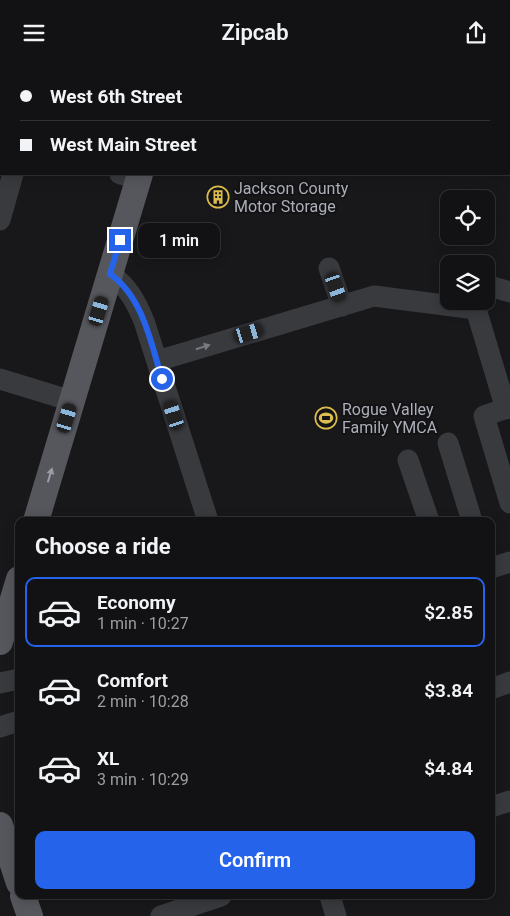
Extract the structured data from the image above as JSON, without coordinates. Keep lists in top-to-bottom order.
{
  "places": {
    "building": ["Jackson County Motor Storage"],
    "sports": ["Rogue Valley Family YMCA"]
  },
  "page": {
    "header": "Zipcab",
    "banner": ["West 6th Street", "West Main Street"],
    "bubble": "1 min",
    "heading": "Choose a ride",
    "list": [
      {
        "name": "Economy",
        "note": "1 min · 10:27",
        "value": "$2.85"
      },
      {
        "name": "Comfort",
        "note": "2 min · 10:28",
        "value": "$3.84"
      },
      {
        "name": "XL",
        "note": "3 min · 10:29",
        "value": "$4.84"
      }
    ],
    "buttons": "Confirm"
  }
}
